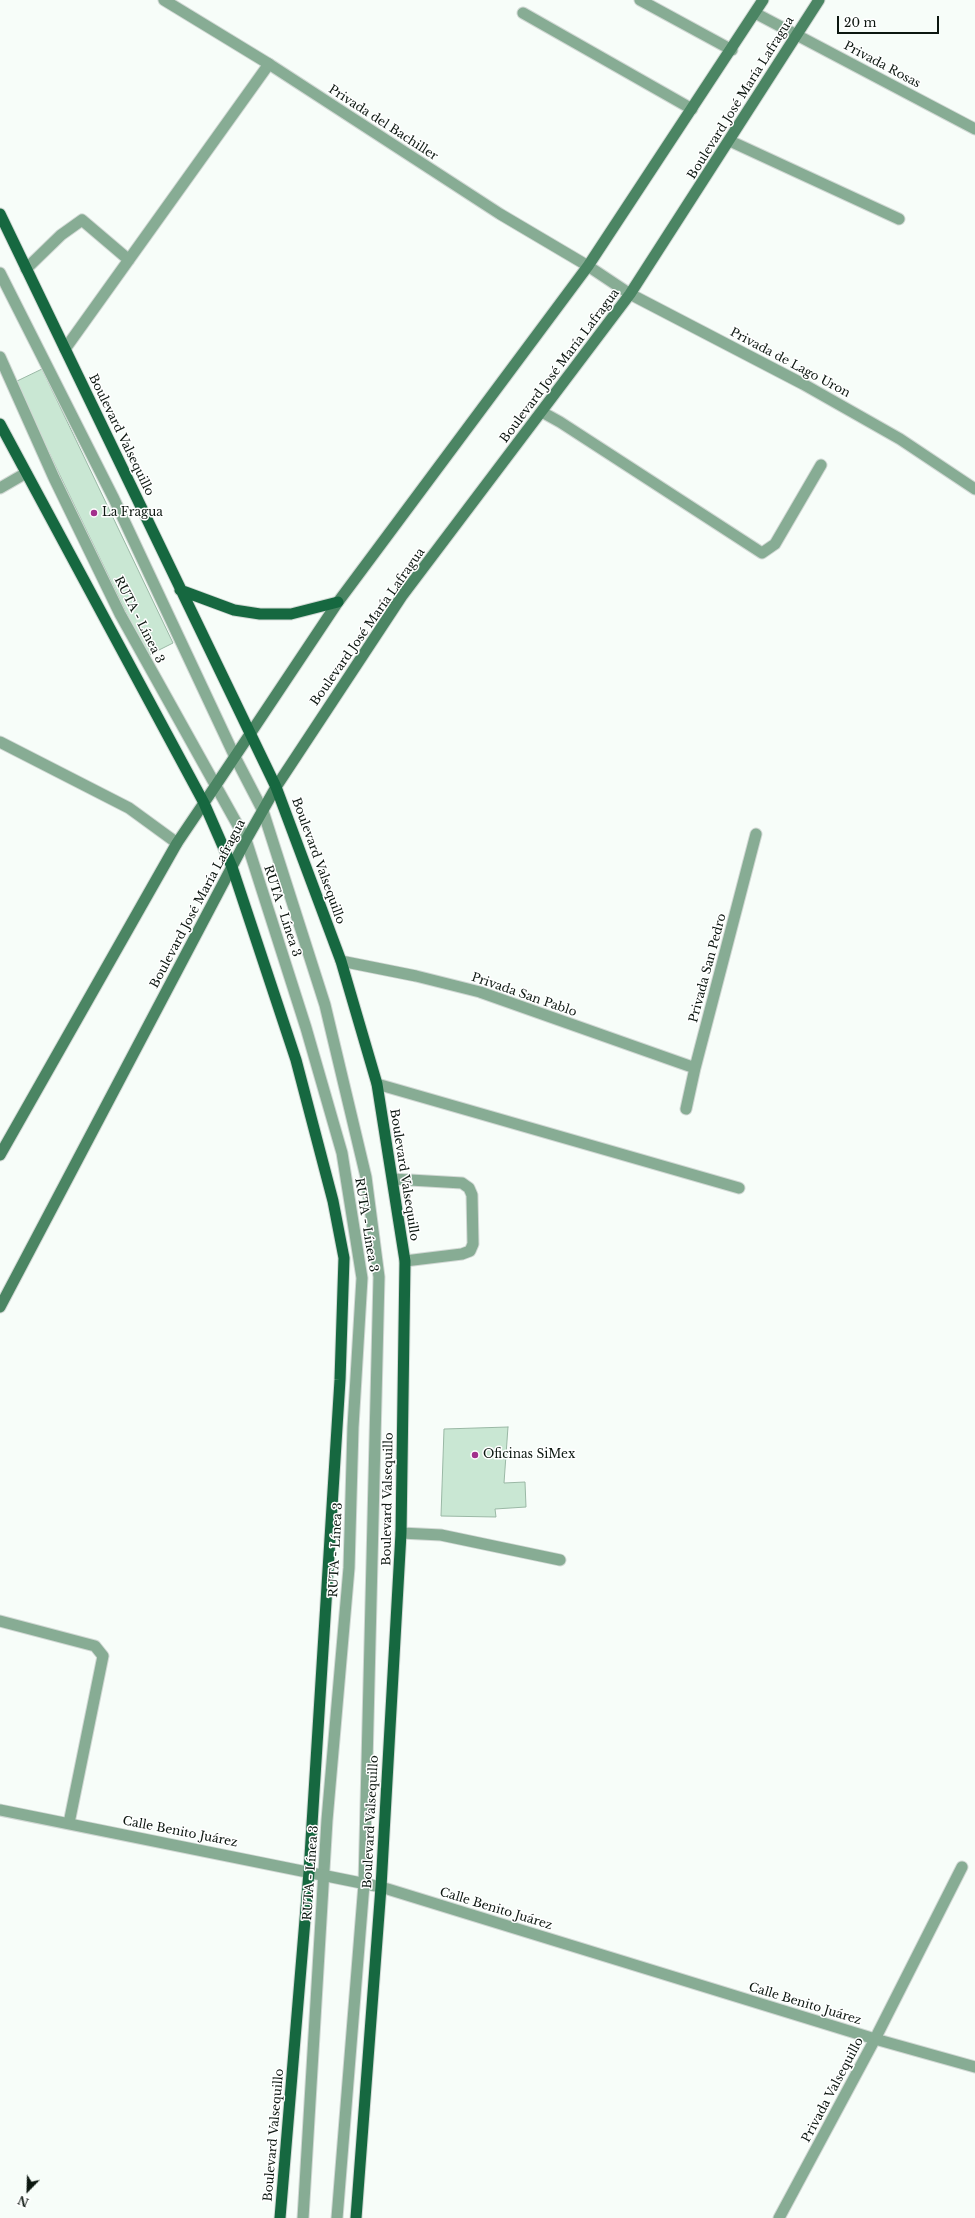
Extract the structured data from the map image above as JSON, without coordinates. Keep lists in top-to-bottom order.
{
  "streets": {
    "main road": ["Boulevard José María Lafragua", "Boulevard Valsequillo"],
    "street": [
      "Privada Rosas",
      "Privada del Bachiller",
      "Privada de Lago Uron",
      "RUTA - Línea 3",
      "Privada San Pedro",
      "Privada San Pablo",
      "Calle Benito Juárez",
      "Privada Valsequillo"
    ]
  },
  "crossings": [
    ["Privada Rosas", "Boulevard José María Lafragua"],
    ["Boulevard José María Lafragua", "Privada de Lago Uron"],
    ["Boulevard José María Lafragua", "Boulevard Valsequillo"],
    ["Boulevard José María Lafragua", "RUTA - Línea 3"],
    ["Privada del Bachiller", "Privada de Lago Uron"],
    ["Boulevard Valsequillo", "Privada San Pablo"],
    ["Boulevard Valsequillo", "Calle Benito Juárez"],
    ["RUTA - Línea 3", "Calle Benito Juárez"],
    ["Privada San Pedro", "Privada San Pablo"],
    ["Calle Benito Juárez", "Privada Valsequillo"]
  ],
  "places": ["La Fragua", "Oficinas SiMex"],
  "scale_bar": "20 m",
  "north": "bottom left"
}
